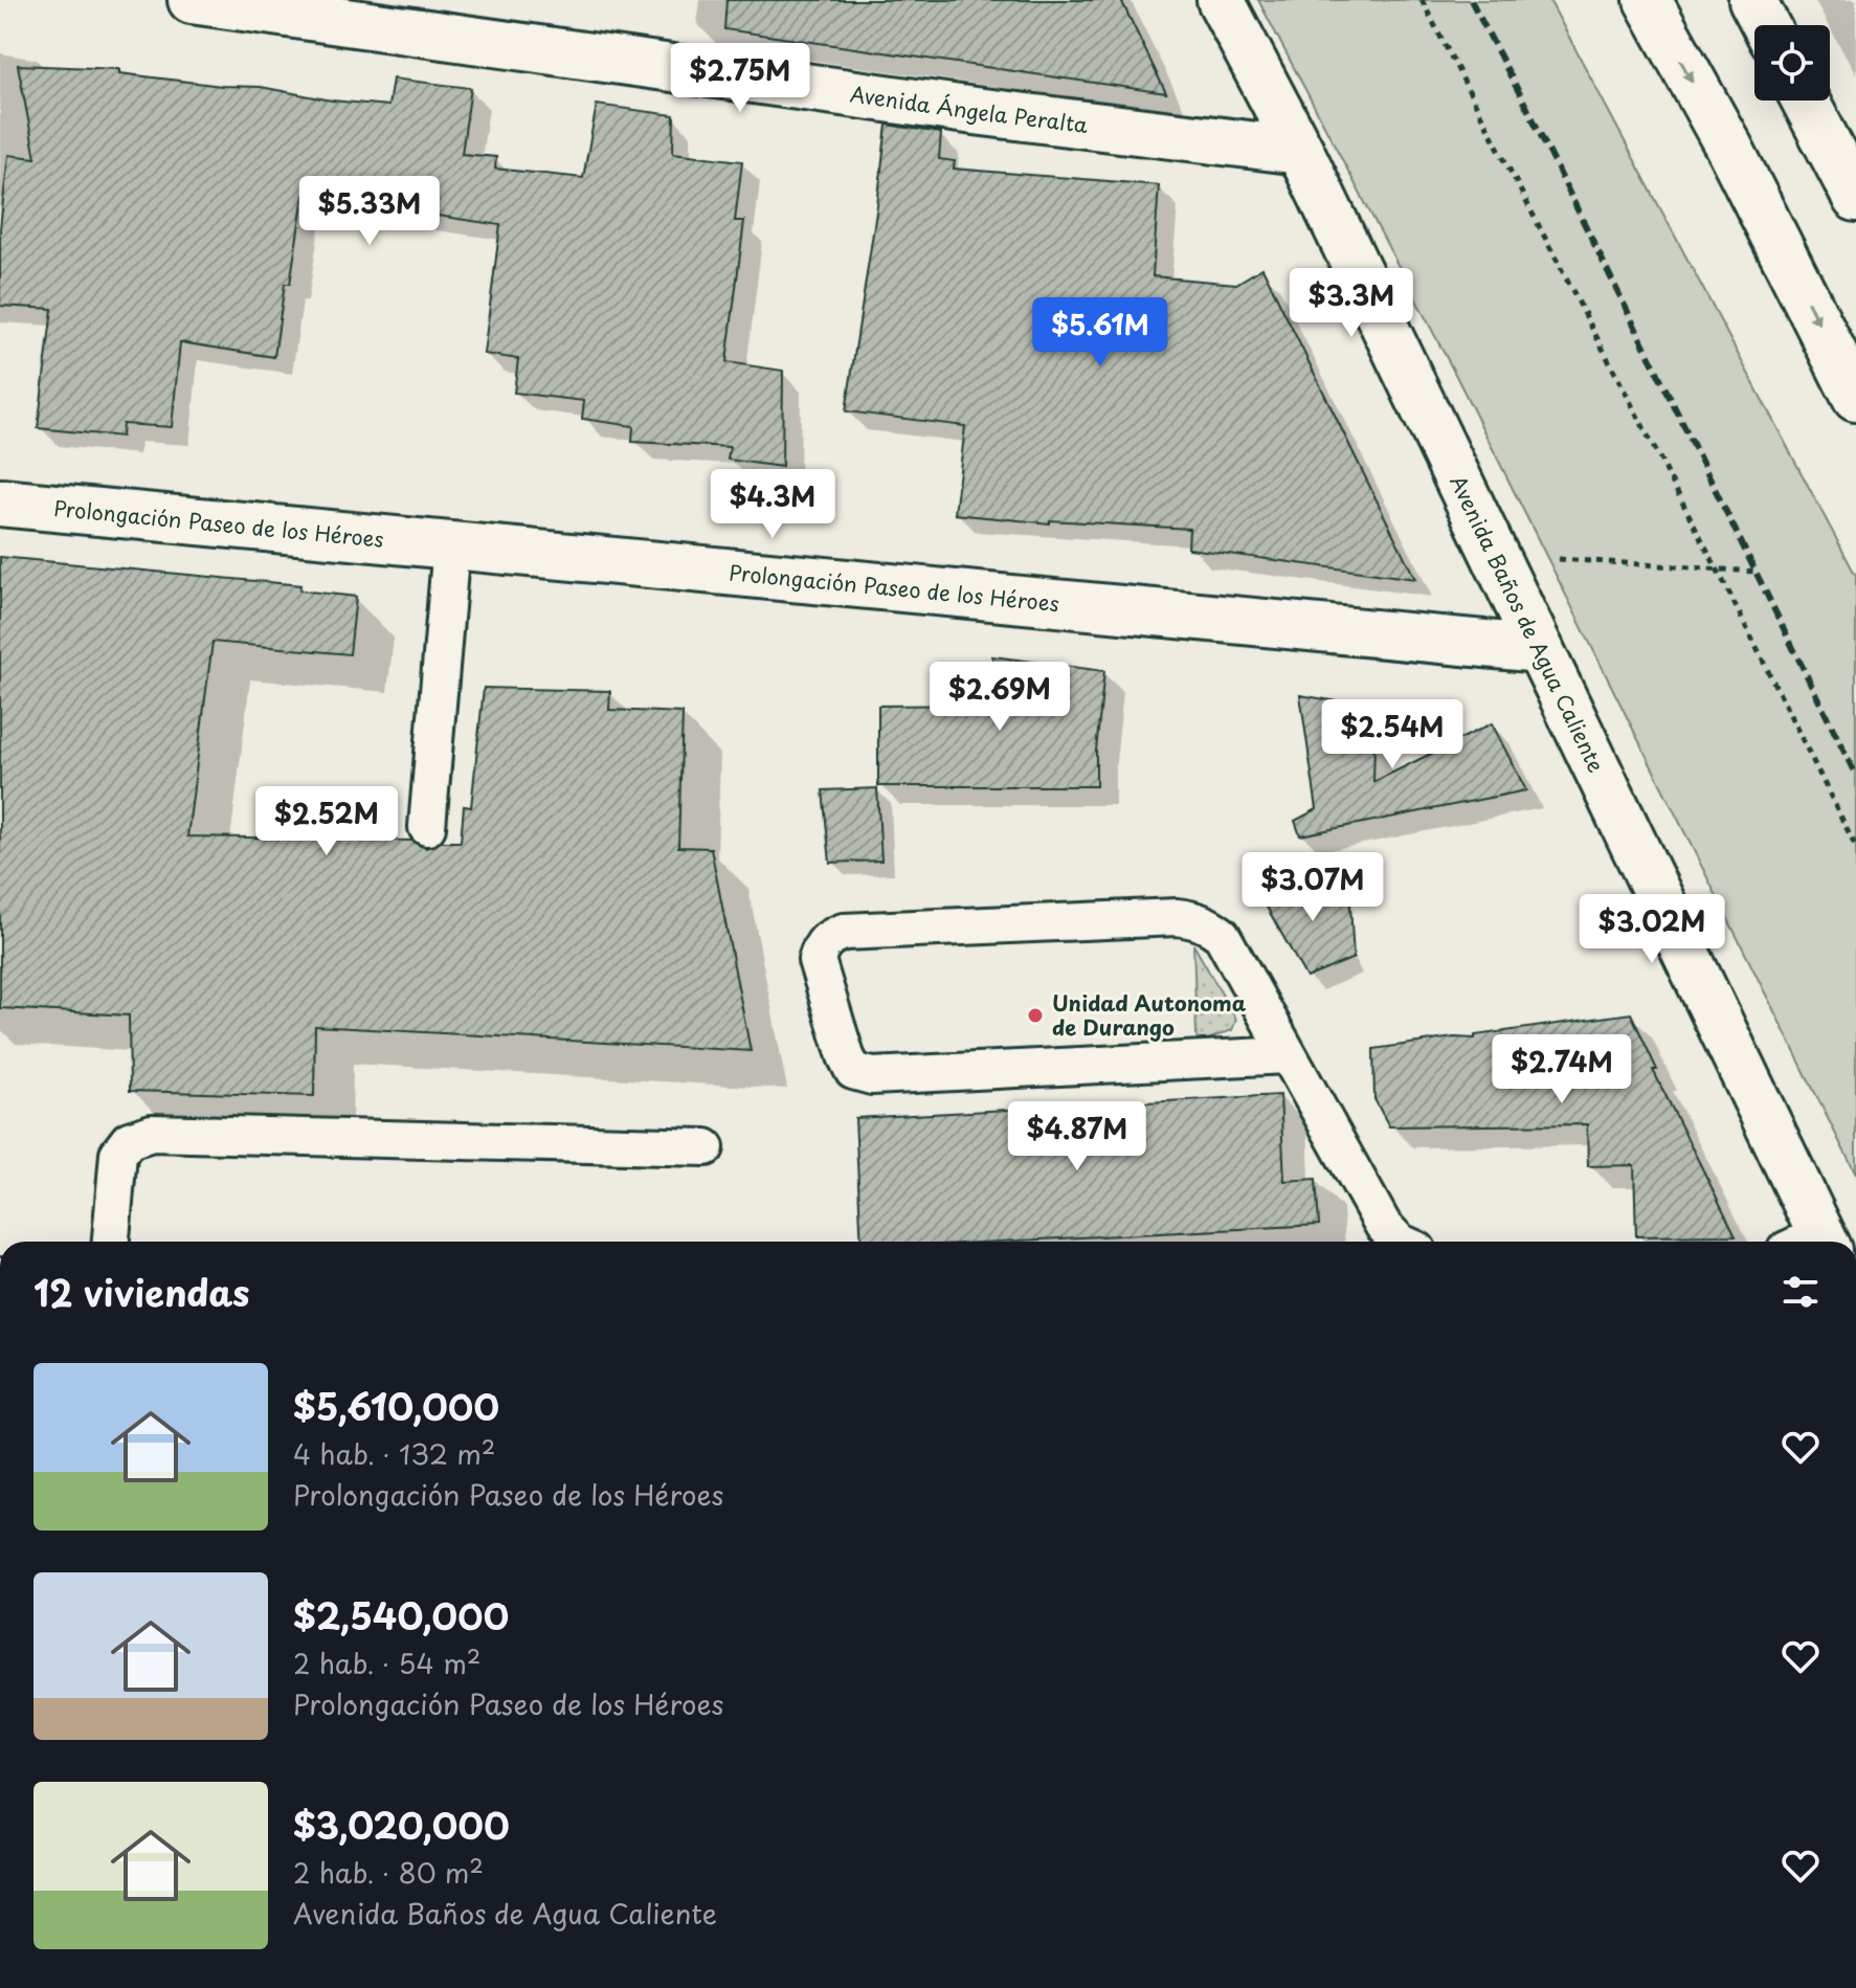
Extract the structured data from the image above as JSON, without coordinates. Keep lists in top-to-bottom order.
{
  "streets": {
    "street": ["Avenida Ángela Peralta", "Prolongación Paseo de los Héroes", "Avenida Baños de Agua Caliente"]
  },
  "crossings": [
    ["Avenida Ángela Peralta", "Avenida Baños de Agua Caliente"],
    ["Prolongación Paseo de los Héroes", "Avenida Baños de Agua Caliente"]
  ],
  "places": ["Unidad Autonoma de Durango"],
  "page": {
    "price": [
      "$2.75M",
      "$5.33M",
      "$3.3M",
      "$5.61M",
      "$4.3M",
      "$2.69M",
      "$2.54M",
      "$2.52M",
      "$3.07M",
      "$3.02M",
      "$2.74M",
      "$4.87M"
    ],
    "heading": "12 viviendas",
    "list": [
      {
        "name": "$5,610,000",
        "note": "4 hab. · 132 m² · Prolongación Paseo de los Héroes"
      },
      {
        "name": "$2,540,000",
        "note": "2 hab. · 54 m² · Prolongación Paseo de los Héroes"
      },
      {
        "name": "$3,020,000",
        "note": "2 hab. · 80 m² · Avenida Baños de Agua Caliente"
      }
    ]
  }
}
